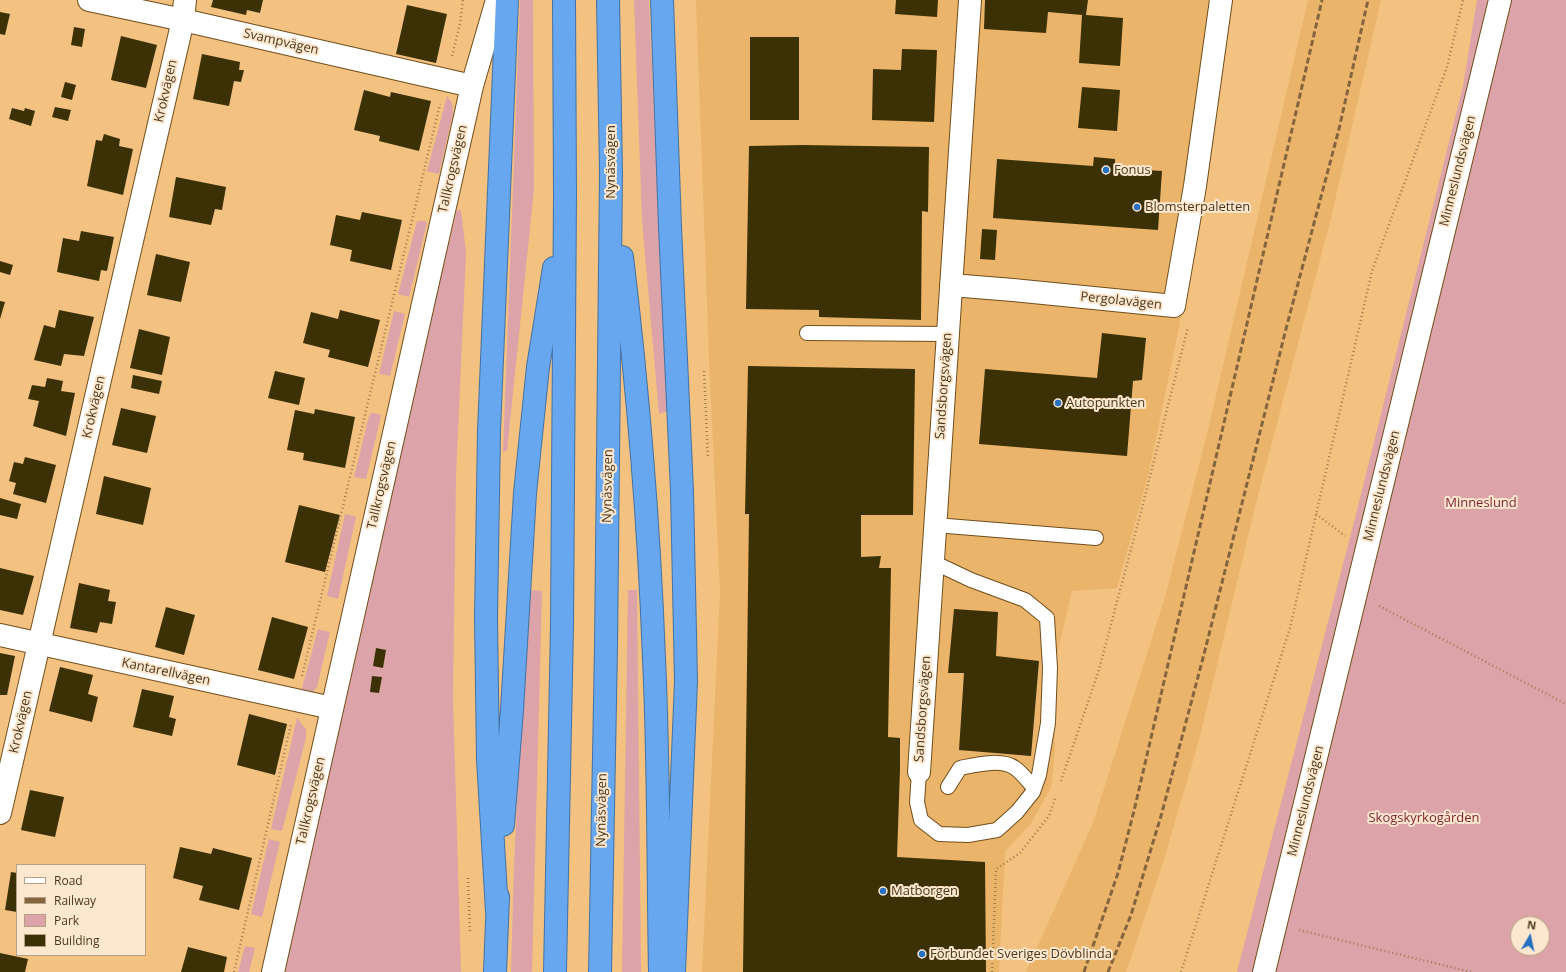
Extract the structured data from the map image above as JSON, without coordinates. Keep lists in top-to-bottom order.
{
  "streets": {
    "highway": ["Nynäsvägen"],
    "street": [
      "Svampvägen",
      "Krokvägen",
      "Tallkrogsvägen",
      "Minneslundsvägen",
      "Pergolavägen",
      "Sandsborgsvägen",
      "Kantarellvägen"
    ]
  },
  "crossings": [
    ["Svampvägen", "Krokvägen"],
    ["Svampvägen", "Tallkrogsvägen"],
    ["Krokvägen", "Kantarellvägen"],
    ["Tallkrogsvägen", "Kantarellvägen"],
    ["Pergolavägen", "Sandsborgsvägen"]
  ],
  "parks": ["Minneslund", "Skogskyrkogården"],
  "places": [
    "Fonus",
    "Blomsterpaletten",
    "Autopunkten",
    "Matborgen",
    "Förbundet Sveriges Dövblinda"
  ],
  "legend": [
    "Road",
    "Railway",
    "Park",
    "Building"
  ],
  "north": "top"
}
